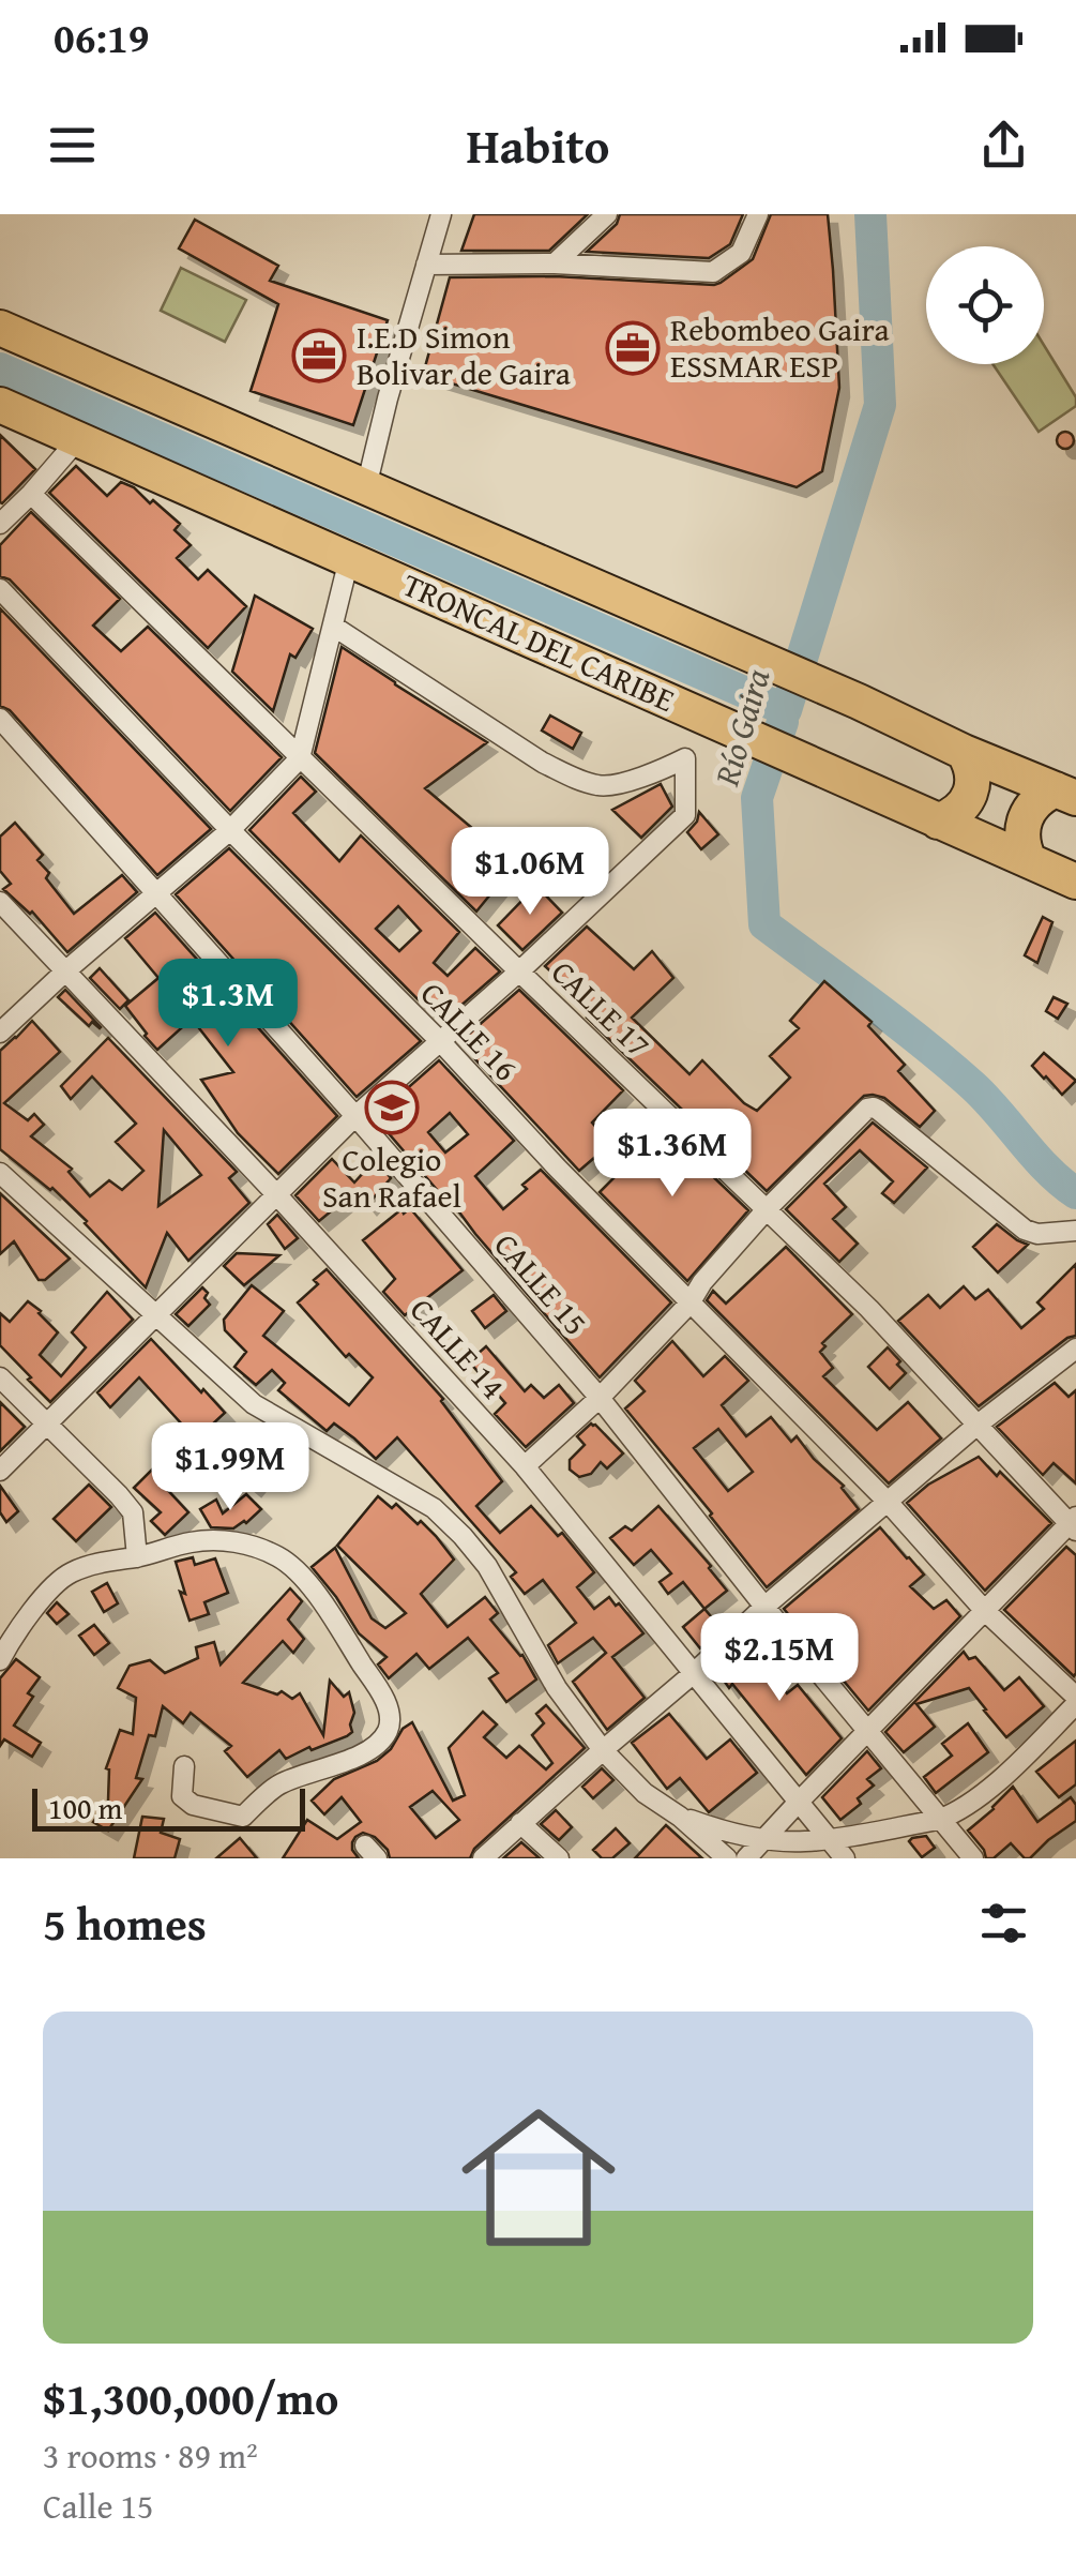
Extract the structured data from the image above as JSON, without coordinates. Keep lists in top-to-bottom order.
{
  "streets": {
    "highway": ["TRONCAL DEL CARIBE"],
    "street": [
      "CALLE 17",
      "CALLE 16",
      "CALLE 15",
      "CALLE 14"
    ]
  },
  "water": ["Río Gaira"],
  "places": {
    "office": ["Rebombeo Gaira ESSMAR ESP", "I.E.D Simon Bolivar de Gaira"],
    "school or university": ["Colegio San Rafael"]
  },
  "scale_bar": "100 m",
  "page": {
    "status": "06:19",
    "header": "Habito",
    "price": [
      "$1.06M",
      "$1.3M",
      "$1.36M",
      "$1.99M",
      "$2.15M"
    ],
    "scale": "100 m",
    "heading": "5 homes",
    "list": [
      {
        "name": "$1,300,000/mo",
        "note": "3 rooms · 89 m² · Calle 15"
      }
    ]
  }
}
